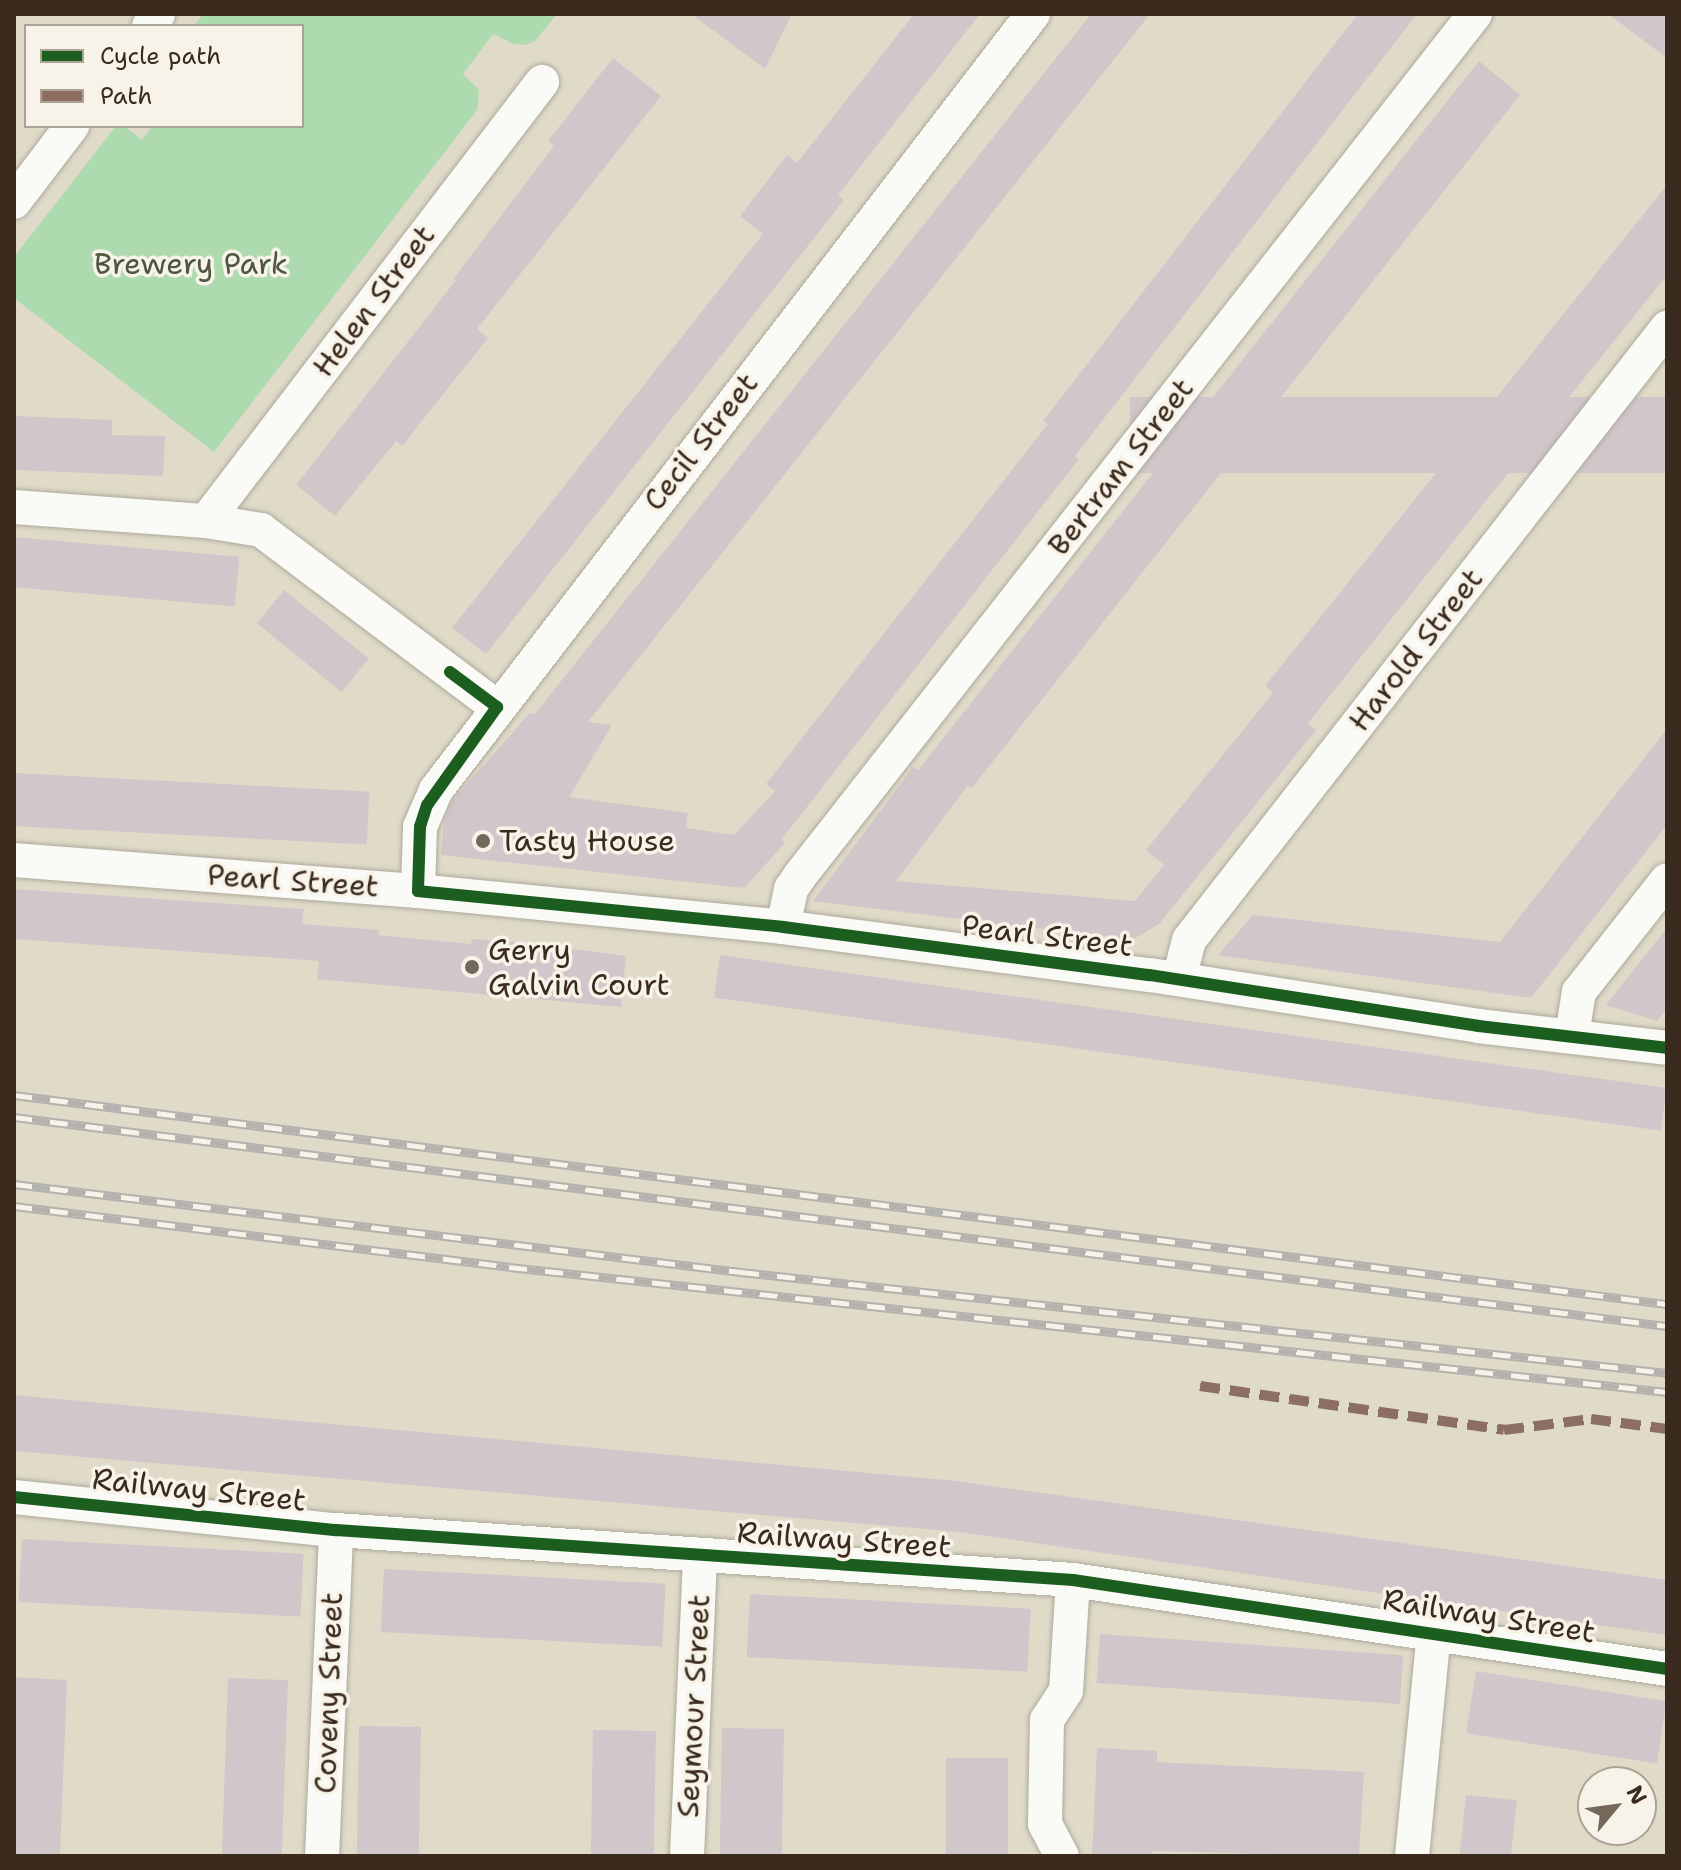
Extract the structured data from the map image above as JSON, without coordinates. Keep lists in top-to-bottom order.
{
  "streets": {
    "street": [
      "Helen Street",
      "Cecil Street",
      "Bertram Street",
      "Harold Street",
      "Pearl Street",
      "Railway Street",
      "Coveny Street",
      "Seymour Street"
    ]
  },
  "crossings": [
    ["Cecil Street", "Pearl Street"],
    ["Bertram Street", "Pearl Street"],
    ["Harold Street", "Pearl Street"],
    ["Railway Street", "Coveny Street"],
    ["Railway Street", "Seymour Street"]
  ],
  "parks": ["Brewery Park"],
  "places": ["Tasty House", "Gerry Galvin Court"],
  "legend": ["Cycle path", "Path"],
  "north": "top right"
}
